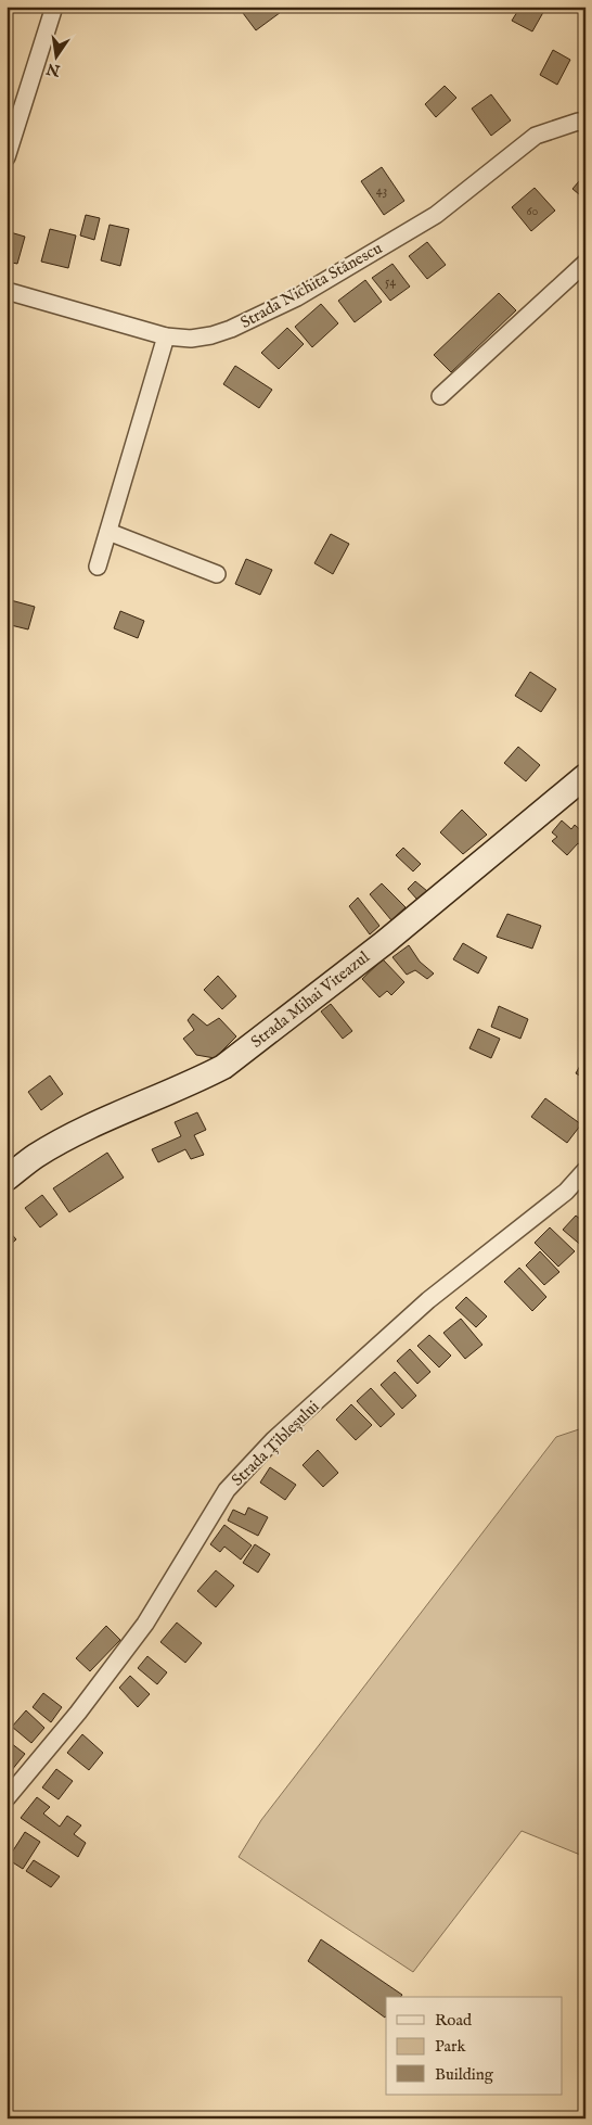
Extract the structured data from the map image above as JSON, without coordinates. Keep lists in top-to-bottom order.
{
  "streets": {
    "main road": ["Strada Mihai Viteazul"],
    "street": ["Strada Nichita Stănescu", "Strada Țibleșului"]
  },
  "house_numbers": ["43", "60", "54"],
  "legend": ["Road", "Park", "Building"],
  "north": "bottom"
}
